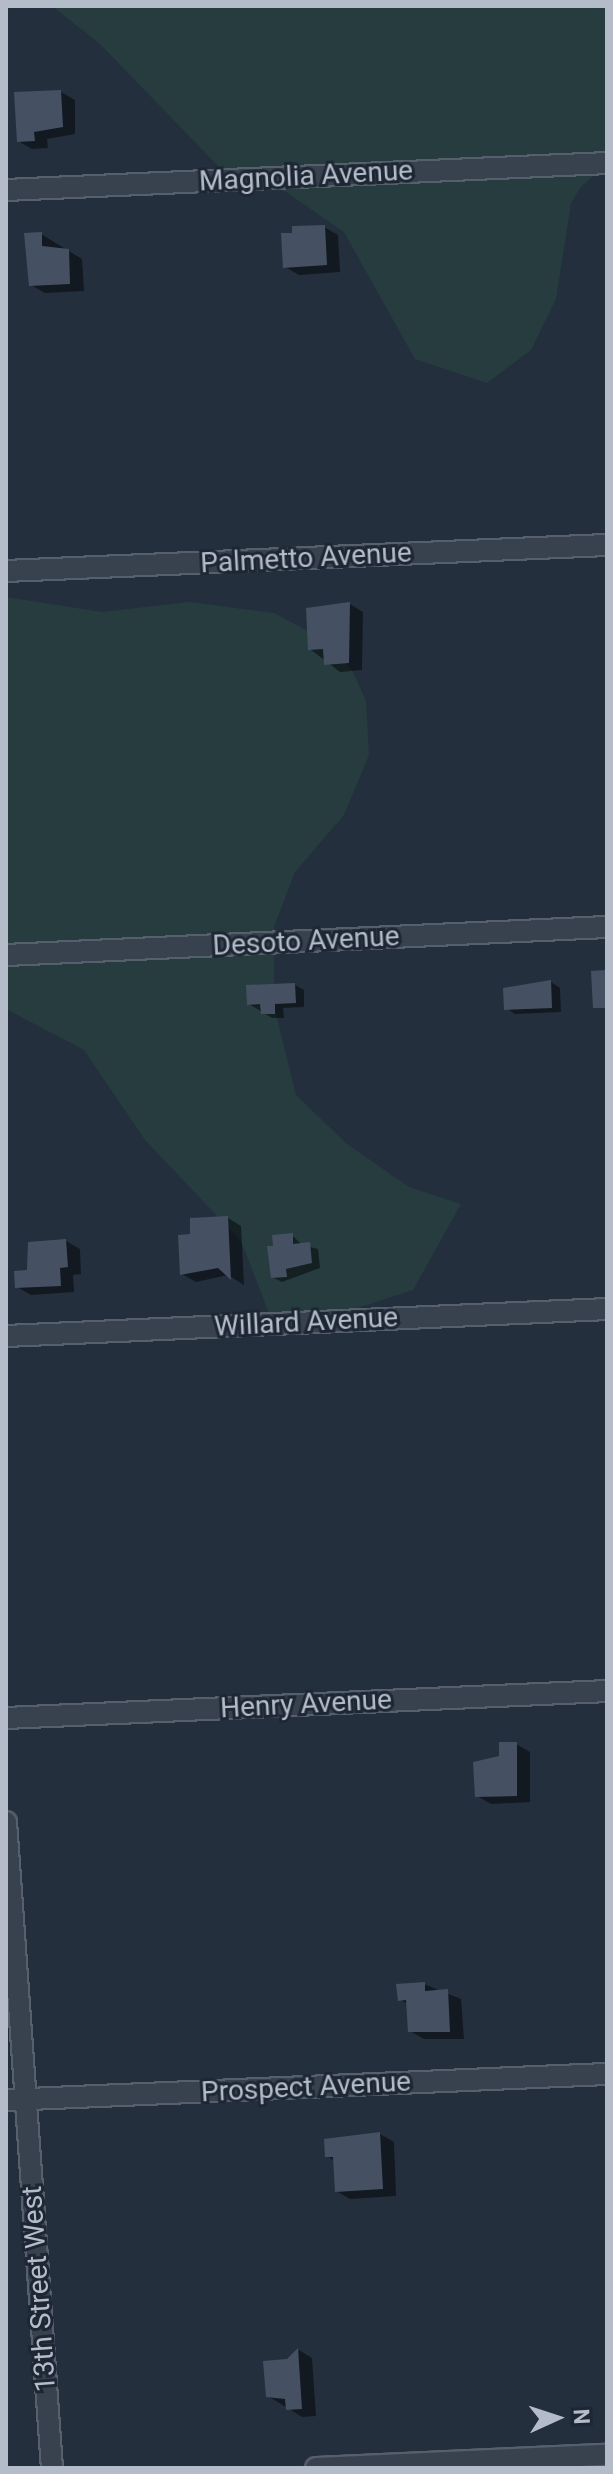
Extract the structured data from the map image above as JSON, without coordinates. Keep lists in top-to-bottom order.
{
  "streets": {
    "street": [
      "Magnolia Avenue",
      "Palmetto Avenue",
      "Desoto Avenue",
      "Willard Avenue",
      "Henry Avenue",
      "Prospect Avenue",
      "13th Street West"
    ]
  },
  "crossings": [
    ["Prospect Avenue", "13th Street West"]
  ],
  "north": "right"
}
